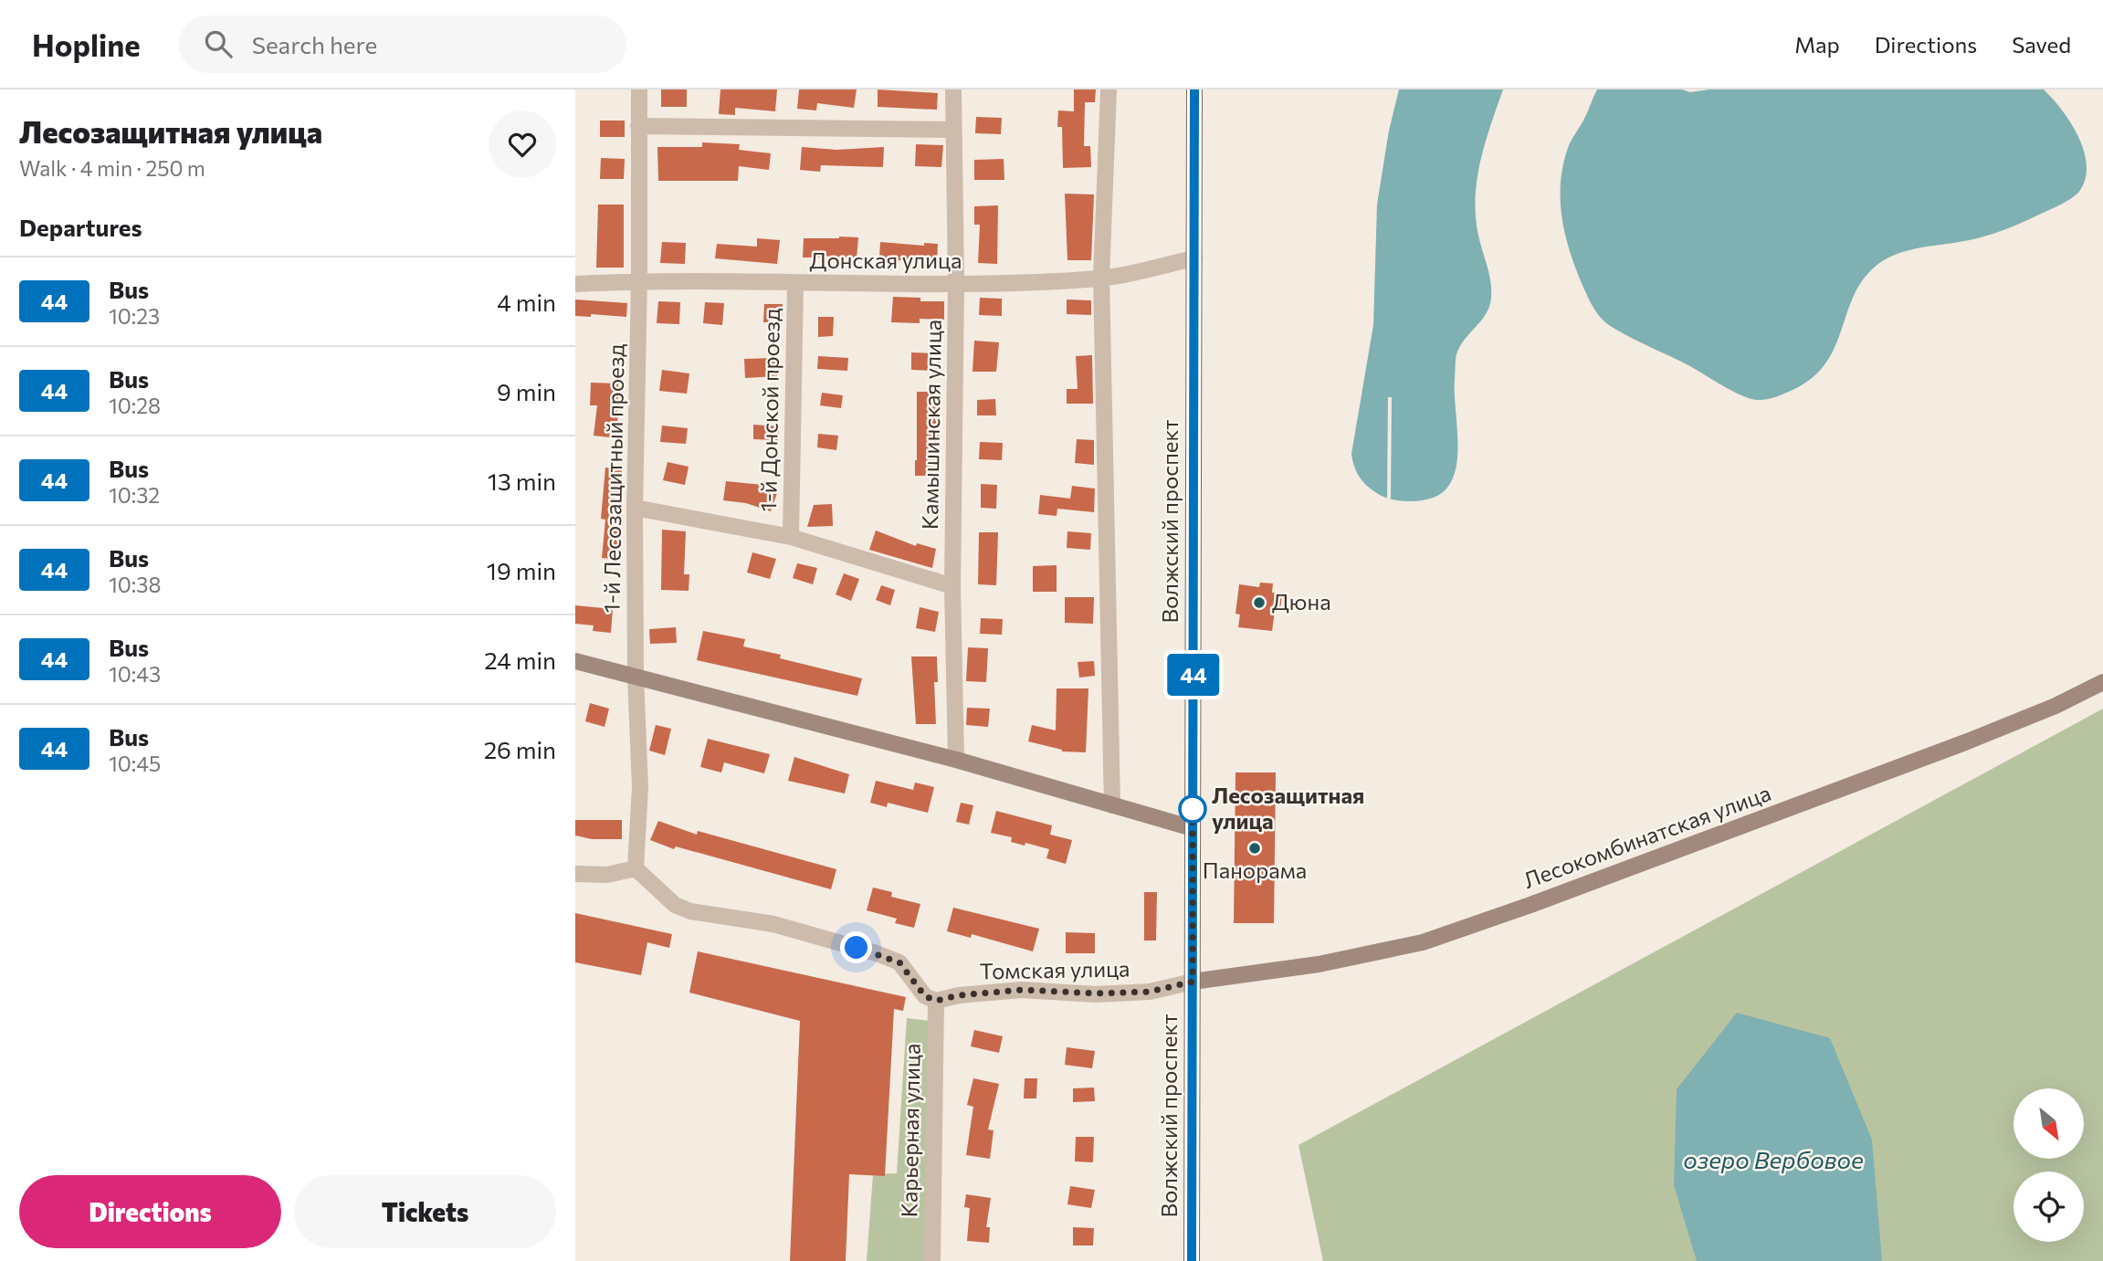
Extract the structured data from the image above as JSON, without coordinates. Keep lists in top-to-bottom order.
{
  "streets": {
    "main road": ["Волжский проспект"],
    "street": [
      "Донская улица",
      "1-й Донской проезд",
      "Камышинская улица",
      "1-й Лесозащитный проезд",
      "Лесокомбинатская улица",
      "Томская улица",
      "Карьерная улица"
    ]
  },
  "crossings": [
    ["Донская улица", "1-й Донской проезд"],
    ["Донская улица", "Камышинская улица"],
    ["Донская улица", "1-й Лесозащитный проезд"],
    ["Донская улица", "Волжский проспект"],
    ["Волжский проспект", "Лесокомбинатская улица"],
    ["Волжский проспект", "Томская улица"],
    ["Лесокомбинатская улица", "Томская улица"],
    ["Томская улица", "Карьерная улица"]
  ],
  "water": ["озеро Вербовое"],
  "places": ["Дюна", "Лесозащитная улица", "Панорама"],
  "lines": ["bus line 44"],
  "north": "bottom right",
  "page": {
    "header": "Hopline",
    "search": "Search here",
    "nav": ["Map", "Directions", "Saved"],
    "heading": [
      ["Лесозащитная улица", "Walk · 4 min · 250 m"],
      "Departures"
    ],
    "on_map": "44",
    "list": [
      {
        "mark": "44",
        "name": "Bus",
        "note": "10:23",
        "value": "4 min"
      },
      {
        "mark": "44",
        "name": "Bus",
        "note": "10:28",
        "value": "9 min"
      },
      {
        "mark": "44",
        "name": "Bus",
        "note": "10:32",
        "value": "13 min"
      },
      {
        "mark": "44",
        "name": "Bus",
        "note": "10:38",
        "value": "19 min"
      },
      {
        "mark": "44",
        "name": "Bus",
        "note": "10:43",
        "value": "24 min"
      },
      {
        "mark": "44",
        "name": "Bus",
        "note": "10:45",
        "value": "26 min"
      }
    ],
    "buttons": ["Directions", "Tickets"]
  }
}
